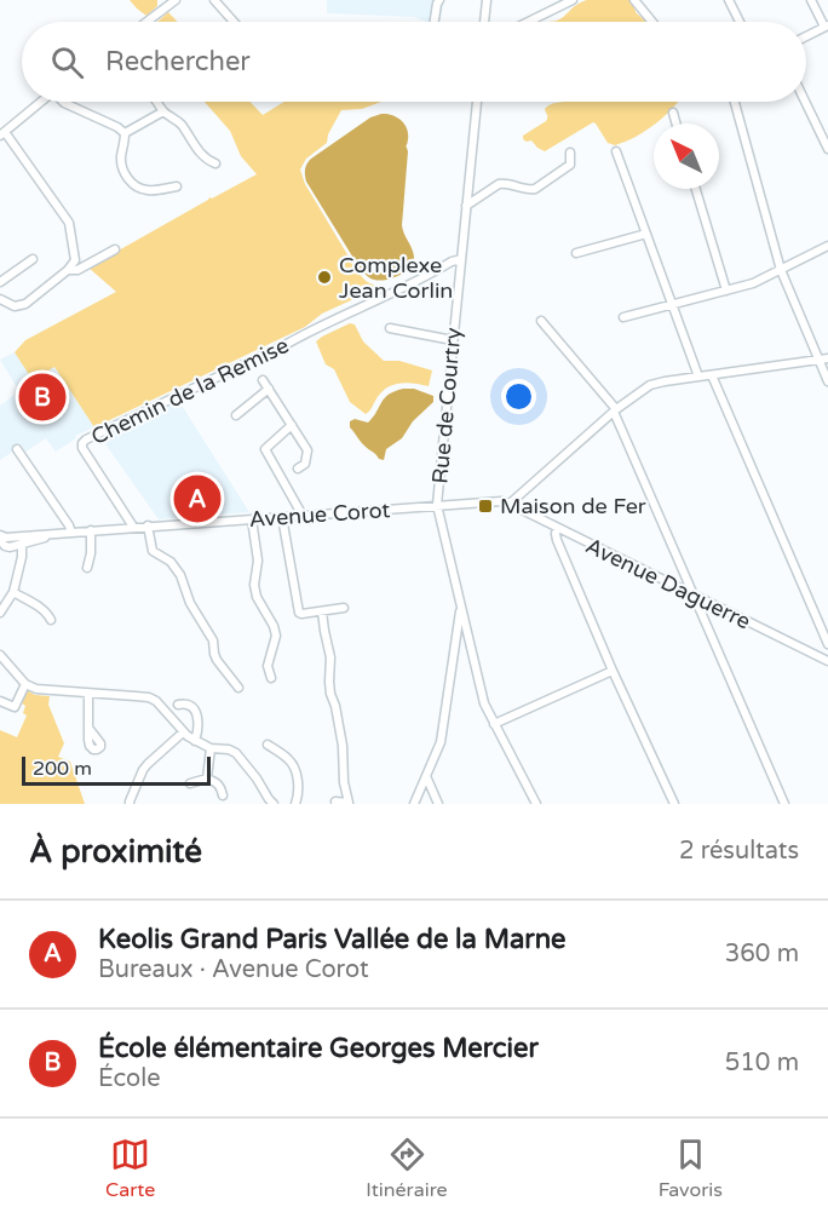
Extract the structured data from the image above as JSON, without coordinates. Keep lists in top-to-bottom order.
{
  "streets": {
    "street": [
      "Chemin de la Remise",
      "Rue de Courtry",
      "Avenue Corot",
      "Avenue Daguerre"
    ]
  },
  "crossings": [
    ["Chemin de la Remise", "Rue de Courtry"],
    ["Chemin de la Remise", "Avenue Corot"],
    ["Rue de Courtry", "Avenue Corot"],
    ["Avenue Corot", "Avenue Daguerre"]
  ],
  "places": {
    "other": ["Complexe Jean Corlin"],
    "transit": ["Maison de Fer"]
  },
  "scale_bar": "200 m",
  "north": "top left",
  "page": {
    "search": "Rechercher",
    "pins": ["B", "A"],
    "scale": "200 m",
    "heading": ["À proximité", "2 résultats"],
    "list": [
      {
        "mark": "A",
        "name": "Keolis Grand Paris Vallée de la Marne",
        "note": "Bureaux · Avenue Corot",
        "value": "360 m"
      },
      {
        "mark": "B",
        "name": "École élémentaire Georges Mercier",
        "note": "École",
        "value": "510 m"
      }
    ],
    "nav": ["Carte", "Itinéraire", "Favoris"]
  }
}
